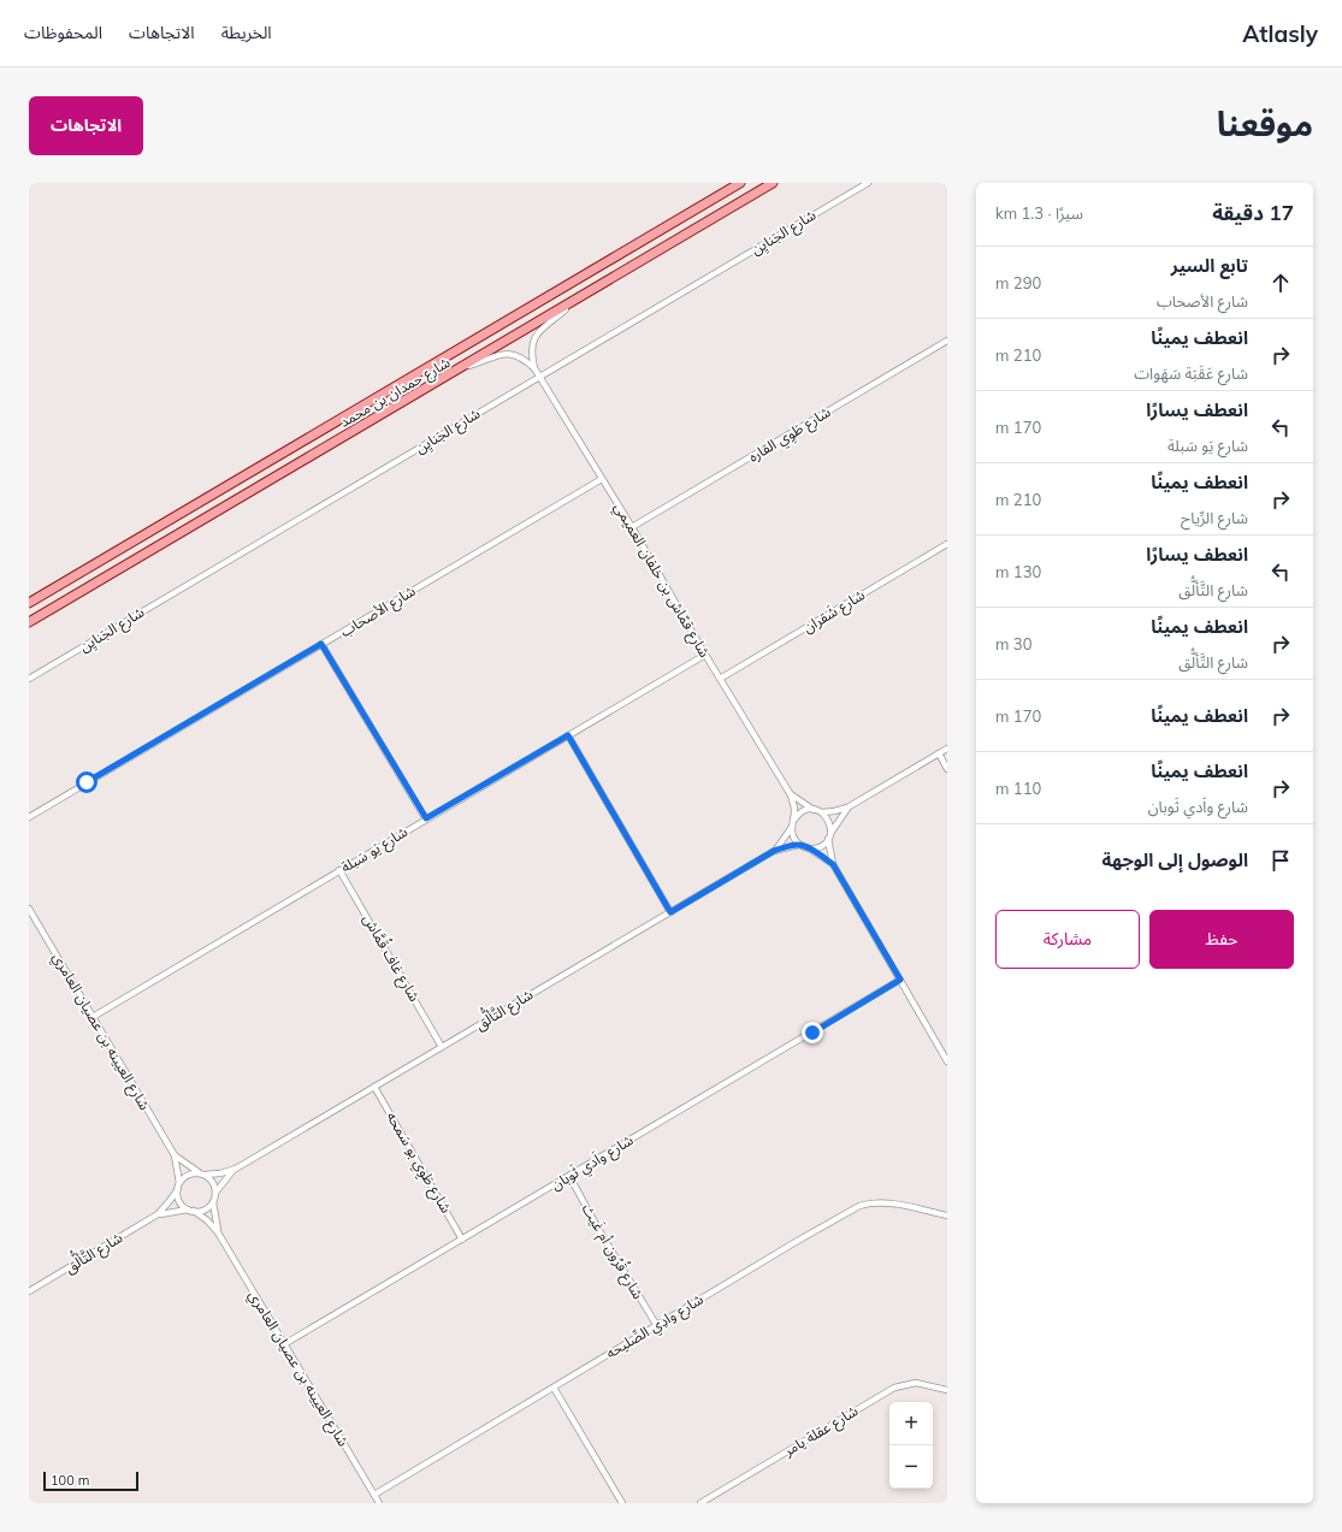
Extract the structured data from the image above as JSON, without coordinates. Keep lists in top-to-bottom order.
{
  "streets": {
    "main road": ["شارع حمدان بن محمد"],
    "street": [
      "شارع الجَنايِن",
      "شارع طَوِي القاره",
      "شارع قمّاش بن خلفان العميمي",
      "شارع الأصحاب",
      "شارع شَقران",
      "شارع يَو سَبلة",
      "شارع غاف قُمَّاش",
      "شارع التَّألُّق",
      "شارع العيينه بن عصيان العامري",
      "شارع طَوِي بو سَمحه",
      "شارع واَدي ثَوبان",
      "شارع قُرُون أم غَيث",
      "شارع وادِي الصِّليحه",
      "شارع عقلة يامر"
    ]
  },
  "crossings": [
    ["شارع الجَنايِن", "شارع قمّاش بن خلفان العميمي"],
    ["شارع حمدان بن محمد", "شارع قمّاش بن خلفان العميمي"],
    ["شارع طَوِي القاره", "شارع قمّاش بن خلفان العميمي"],
    ["شارع قمّاش بن خلفان العميمي", "شارع الأصحاب"],
    ["شارع قمّاش بن خلفان العميمي", "شارع شَقران"],
    ["شارع قمّاش بن خلفان العميمي", "شارع يَو سَبلة"],
    ["شارع قمّاش بن خلفان العميمي", "شارع التَّألُّق"],
    ["شارع يَو سَبلة", "شارع غاف قُمَّاش"],
    ["شارع يَو سَبلة", "شارع العيينه بن عصيان العامري"],
    ["شارع غاف قُمَّاش", "شارع التَّألُّق"],
    ["شارع التَّألُّق", "شارع العيينه بن عصيان العامري"],
    ["شارع التَّألُّق", "شارع طَوِي بو سَمحه"],
    ["شارع العيينه بن عصيان العامري", "شارع واَدي ثَوبان"],
    ["شارع العيينه بن عصيان العامري", "شارع وادِي الصِّليحه"],
    ["شارع طَوِي بو سَمحه", "شارع واَدي ثَوبان"],
    ["شارع واَدي ثَوبان", "شارع قُرُون أم غَيث"],
    ["شارع قُرُون أم غَيث", "شارع وادِي الصِّليحه"]
  ],
  "scale_bar": "100 m",
  "page": {
    "header": "Atlasly",
    "nav": ["الخريطة", "الاتجاهات", "المحفوظات"],
    "title": "موقعنا",
    "buttons": [
      "الاتجاهات",
      ["حفظ", "مشاركة"]
    ],
    "heading": ["17 دقيقة", "سيرًا · 1.3 km"],
    "list": [
      ["تابع السير", "شارع الأصحاب", "290 m"],
      ["انعطف يمينًا", "شارع عَقَبَة سَهَوات", "210 m"],
      ["انعطف يسارًا", "شارع يَو سَبلة", "170 m"],
      ["انعطف يمينًا", "شارع الرِّياح", "210 m"],
      ["انعطف يسارًا", "شارع التَّألُّق", "130 m"],
      ["انعطف يمينًا", "شارع التَّألُّق", "30 m"],
      ["انعطف يمينًا", "170 m"],
      ["انعطف يمينًا", "شارع واَدي ثَوبان", "110 m"],
      "الوصول إلى الوجهة"
    ],
    "map_buttons": ["+", "−"],
    "scale": "100 m"
  }
}
